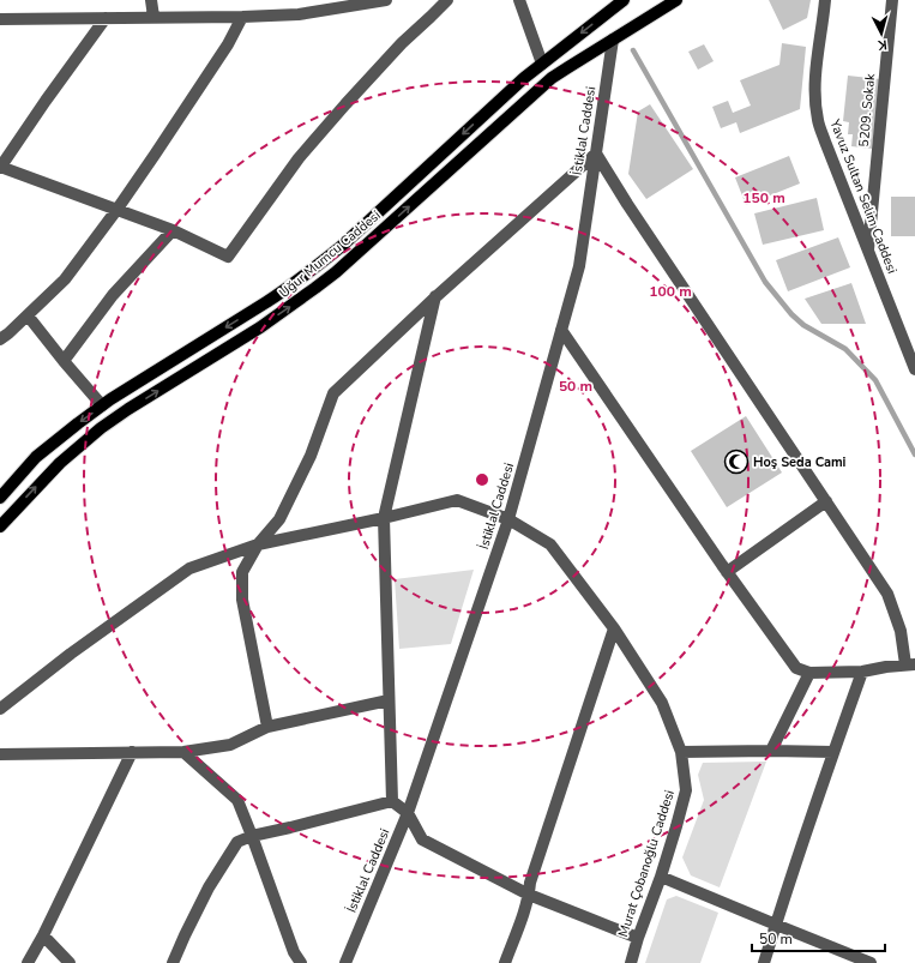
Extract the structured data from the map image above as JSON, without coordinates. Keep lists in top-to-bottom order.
{
  "streets": {
    "main road": ["Uğur Mumcu Caddesi"],
    "street": [
      "5209. Sokak",
      "İstiklal Caddesi",
      "Yavuz Sultan Selim Caddesi",
      "Murat Çobanoğlu Caddesi"
    ]
  },
  "crossings": [
    ["5209. Sokak", "Yavuz Sultan Selim Caddesi"],
    ["İstiklal Caddesi", "Uğur Mumcu Caddesi"],
    ["İstiklal Caddesi", "Murat Çobanoğlu Caddesi"]
  ],
  "places": {
    "mosque": ["Hoş Seda Cami"]
  },
  "scale_bar": "50 m",
  "north": "bottom",
  "rings": ["150 m", "100 m", "50 m"]
}
